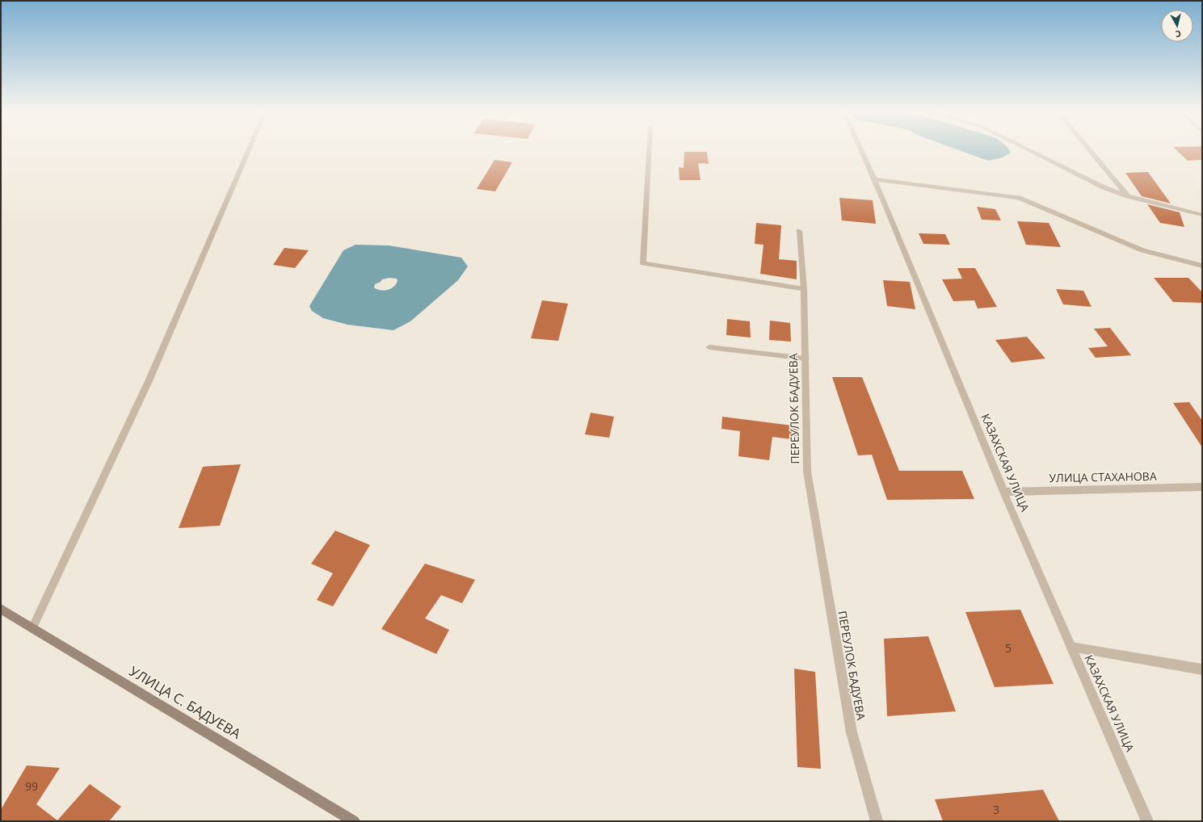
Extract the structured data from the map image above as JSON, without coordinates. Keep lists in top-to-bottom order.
{
  "streets": {
    "main road": ["УЛИЦА С. БАДУЕВА"],
    "street": ["ПЕРЕУЛОК БАДУЕВА", "КАЗАХСКАЯ УЛИЦА", "УЛИЦА СТАХАНОВА"]
  },
  "crossings": [
    ["КАЗАХСКАЯ УЛИЦА", "УЛИЦА СТАХАНОВА"]
  ],
  "house_numbers": ["5", "99", "3"],
  "north": "bottom"
}
